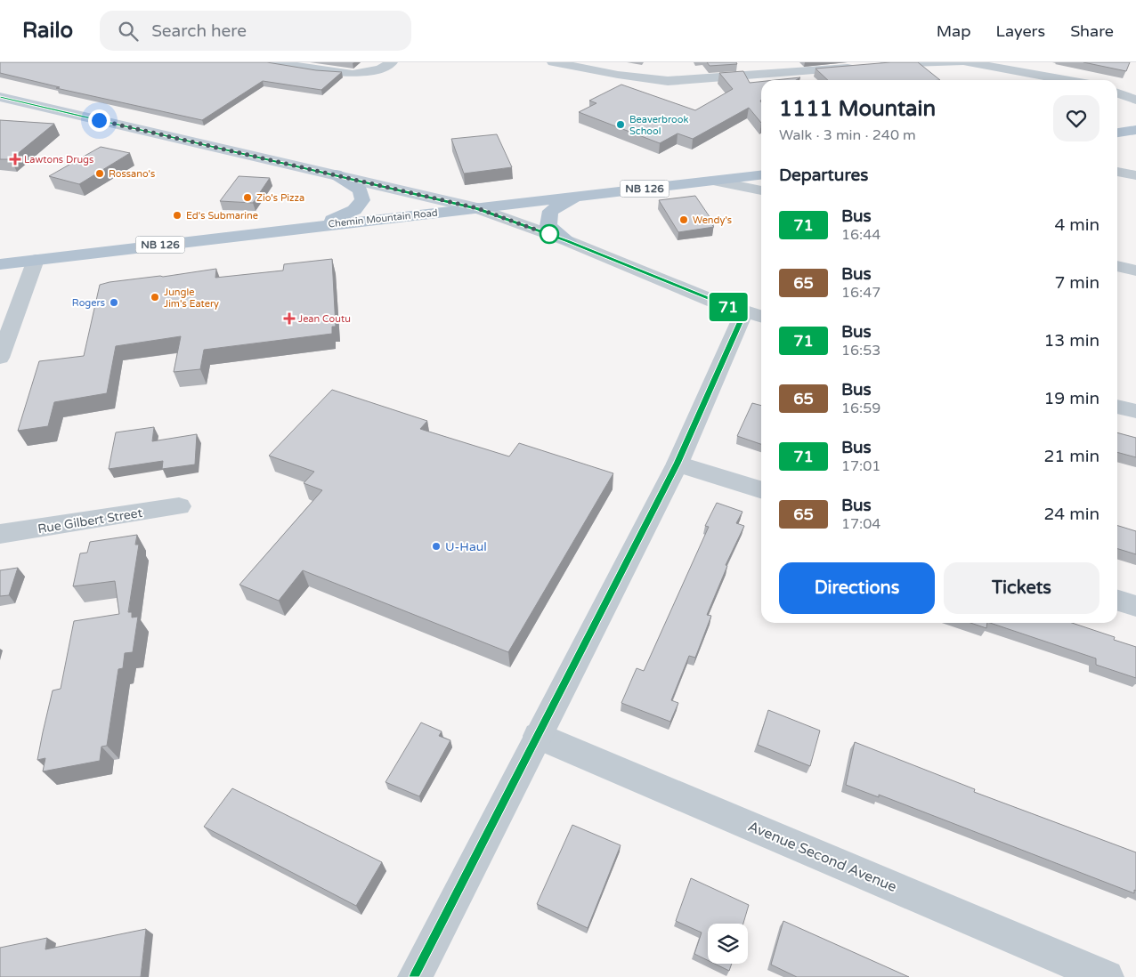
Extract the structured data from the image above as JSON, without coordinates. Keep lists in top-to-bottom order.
{
  "streets": {
    "main road": ["NB 126", "Chemin Mountain Road"],
    "street": ["Rue Gilbert Street", "Avenue Second Avenue"]
  },
  "places": {
    "other": [
      "Beaverbrook School",
      "Rossano's",
      "Zio's Pizza",
      "Ed's Submarine",
      "Wendy's",
      "Jungle Jim's Eatery",
      "Rogers",
      "U-Haul"
    ],
    "health": ["Lawtons Drugs", "Jean Coutu"]
  },
  "lines": ["bus line 71"],
  "page": {
    "header": "Railo",
    "search": "Search here",
    "nav": ["Map", "Layers", "Share"],
    "on_map": "71",
    "heading": [
      ["1111 Mountain", "Walk · 3 min · 240 m"],
      "Departures"
    ],
    "list": [
      {
        "mark": "71",
        "name": "Bus",
        "note": "16:44",
        "value": "4 min"
      },
      {
        "mark": "65",
        "name": "Bus",
        "note": "16:47",
        "value": "7 min"
      },
      {
        "mark": "71",
        "name": "Bus",
        "note": "16:53",
        "value": "13 min"
      },
      {
        "mark": "65",
        "name": "Bus",
        "note": "16:59",
        "value": "19 min"
      },
      {
        "mark": "71",
        "name": "Bus",
        "note": "17:01",
        "value": "21 min"
      },
      {
        "mark": "65",
        "name": "Bus",
        "note": "17:04",
        "value": "24 min"
      }
    ],
    "buttons": ["Directions", "Tickets"]
  }
}
